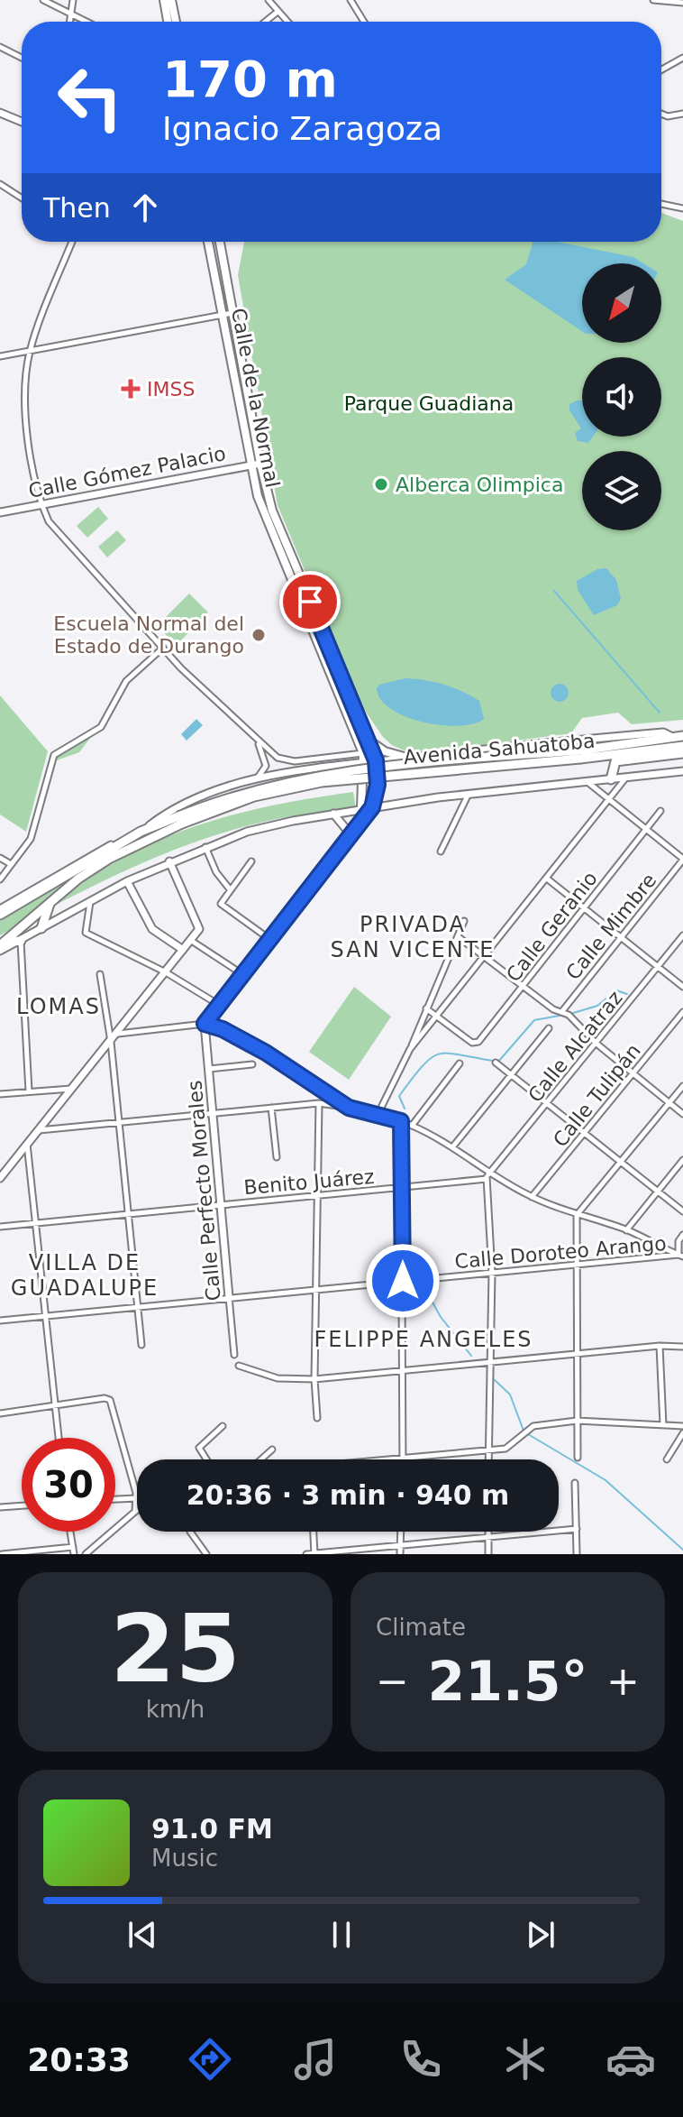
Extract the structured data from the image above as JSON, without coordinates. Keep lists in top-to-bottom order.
{
  "streets": {
    "main road": ["Calle de la Normal", "Avenida Sahuatoba"],
    "street": [
      "Calle Gómez Palacio",
      "Calle Geranio",
      "Calle Mimbre",
      "Calle Alcatraz",
      "Calle Tulipán",
      "Benito Juárez",
      "Calle Perfecto Morales",
      "Calle Doroteo Arango"
    ]
  },
  "crossings": [
    ["Calle de la Normal", "Calle Gómez Palacio"],
    ["Calle de la Normal", "Avenida Sahuatoba"],
    ["Calle Alcatraz", "Benito Juárez"],
    ["Benito Juárez", "Calle Perfecto Morales"],
    ["Calle Perfecto Morales", "Calle Doroteo Arango"]
  ],
  "districts": [
    "PRIVADA SAN VICENTE",
    "LOMAS",
    "VILLA DE GUADALUPE",
    "FELIPPE ANGELES"
  ],
  "parks": ["Parque Guadiana"],
  "places": {
    "health": ["IMSS"],
    "other": ["Alberca Olimpica", "Escuela Normal del Estado de Durango"]
  },
  "north": "bottom left",
  "page": {
    "turn": ["170 m", "Ignacio Zaragoza"],
    "then": "Then",
    "limit": "30",
    "trip": "20:36 · 3 min · 940 m",
    "tile": [
      ["25", "km/h"],
      "Climate"
    ],
    "heat": ["−", "21.5°", "+"],
    "song": ["91.0 FM", "Music"],
    "tabs": "20:33"
  }
}
